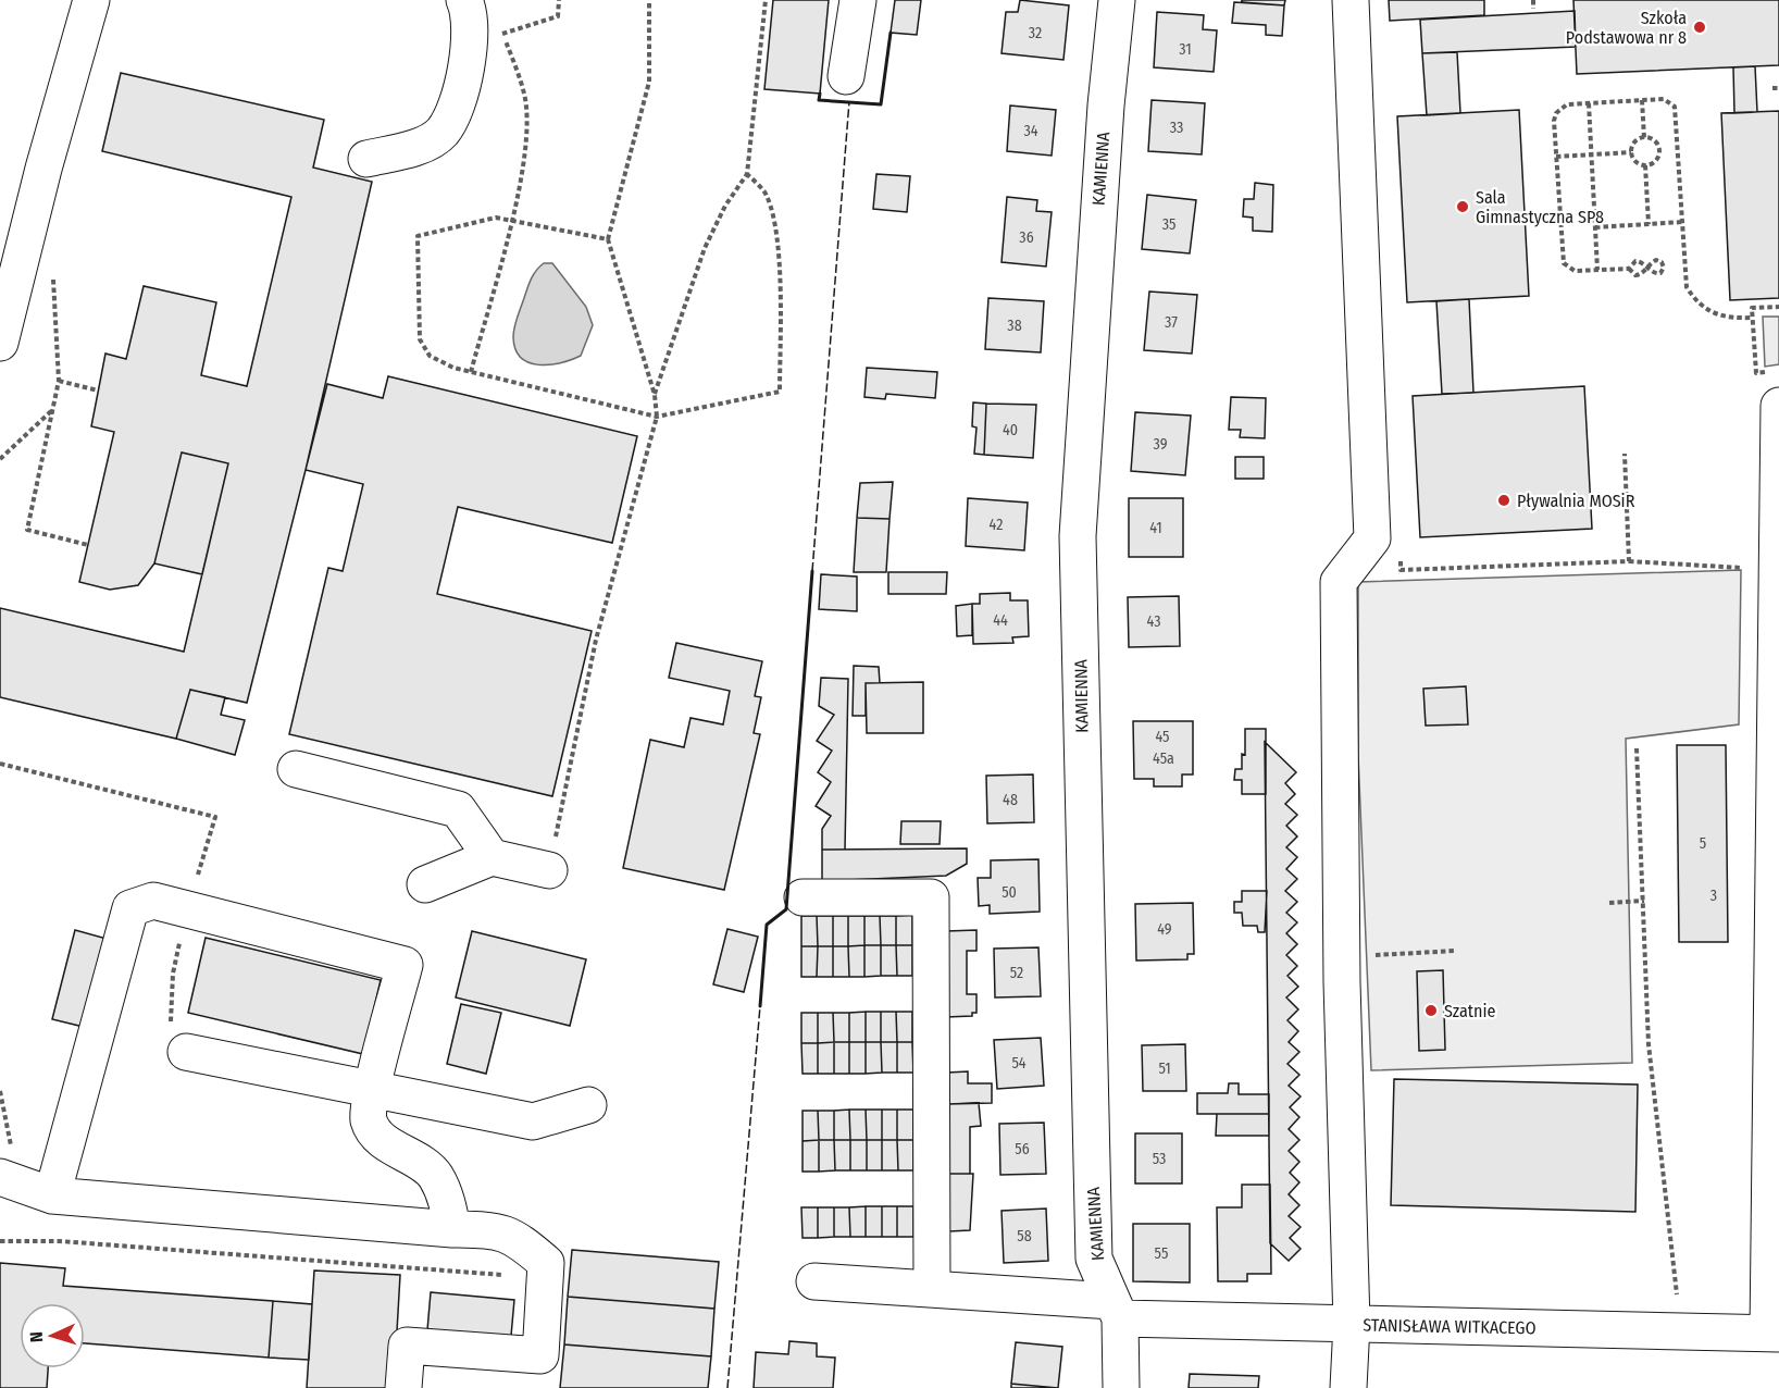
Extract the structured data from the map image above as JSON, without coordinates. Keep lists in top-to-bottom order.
{
  "streets": {
    "street": ["KAMIENNA", "STANISŁAWA WITKACEGO"]
  },
  "crossings": [
    ["KAMIENNA", "STANISŁAWA WITKACEGO"]
  ],
  "places": [
    "Szkoła Podstawowa nr 8",
    "Sala Gimnastyczna SP8",
    "Pływalnia MOSiR",
    "Szatnie"
  ],
  "house_numbers": [
    "32",
    "31",
    "33",
    "34",
    "35",
    "36",
    "37",
    "38",
    "40",
    "39",
    "42",
    "41",
    "44",
    "43",
    "45",
    "45a",
    "48",
    "5",
    "50",
    "3",
    "49",
    "52",
    "54",
    "51",
    "56",
    "53",
    "58",
    "55"
  ],
  "north": "left"
}
